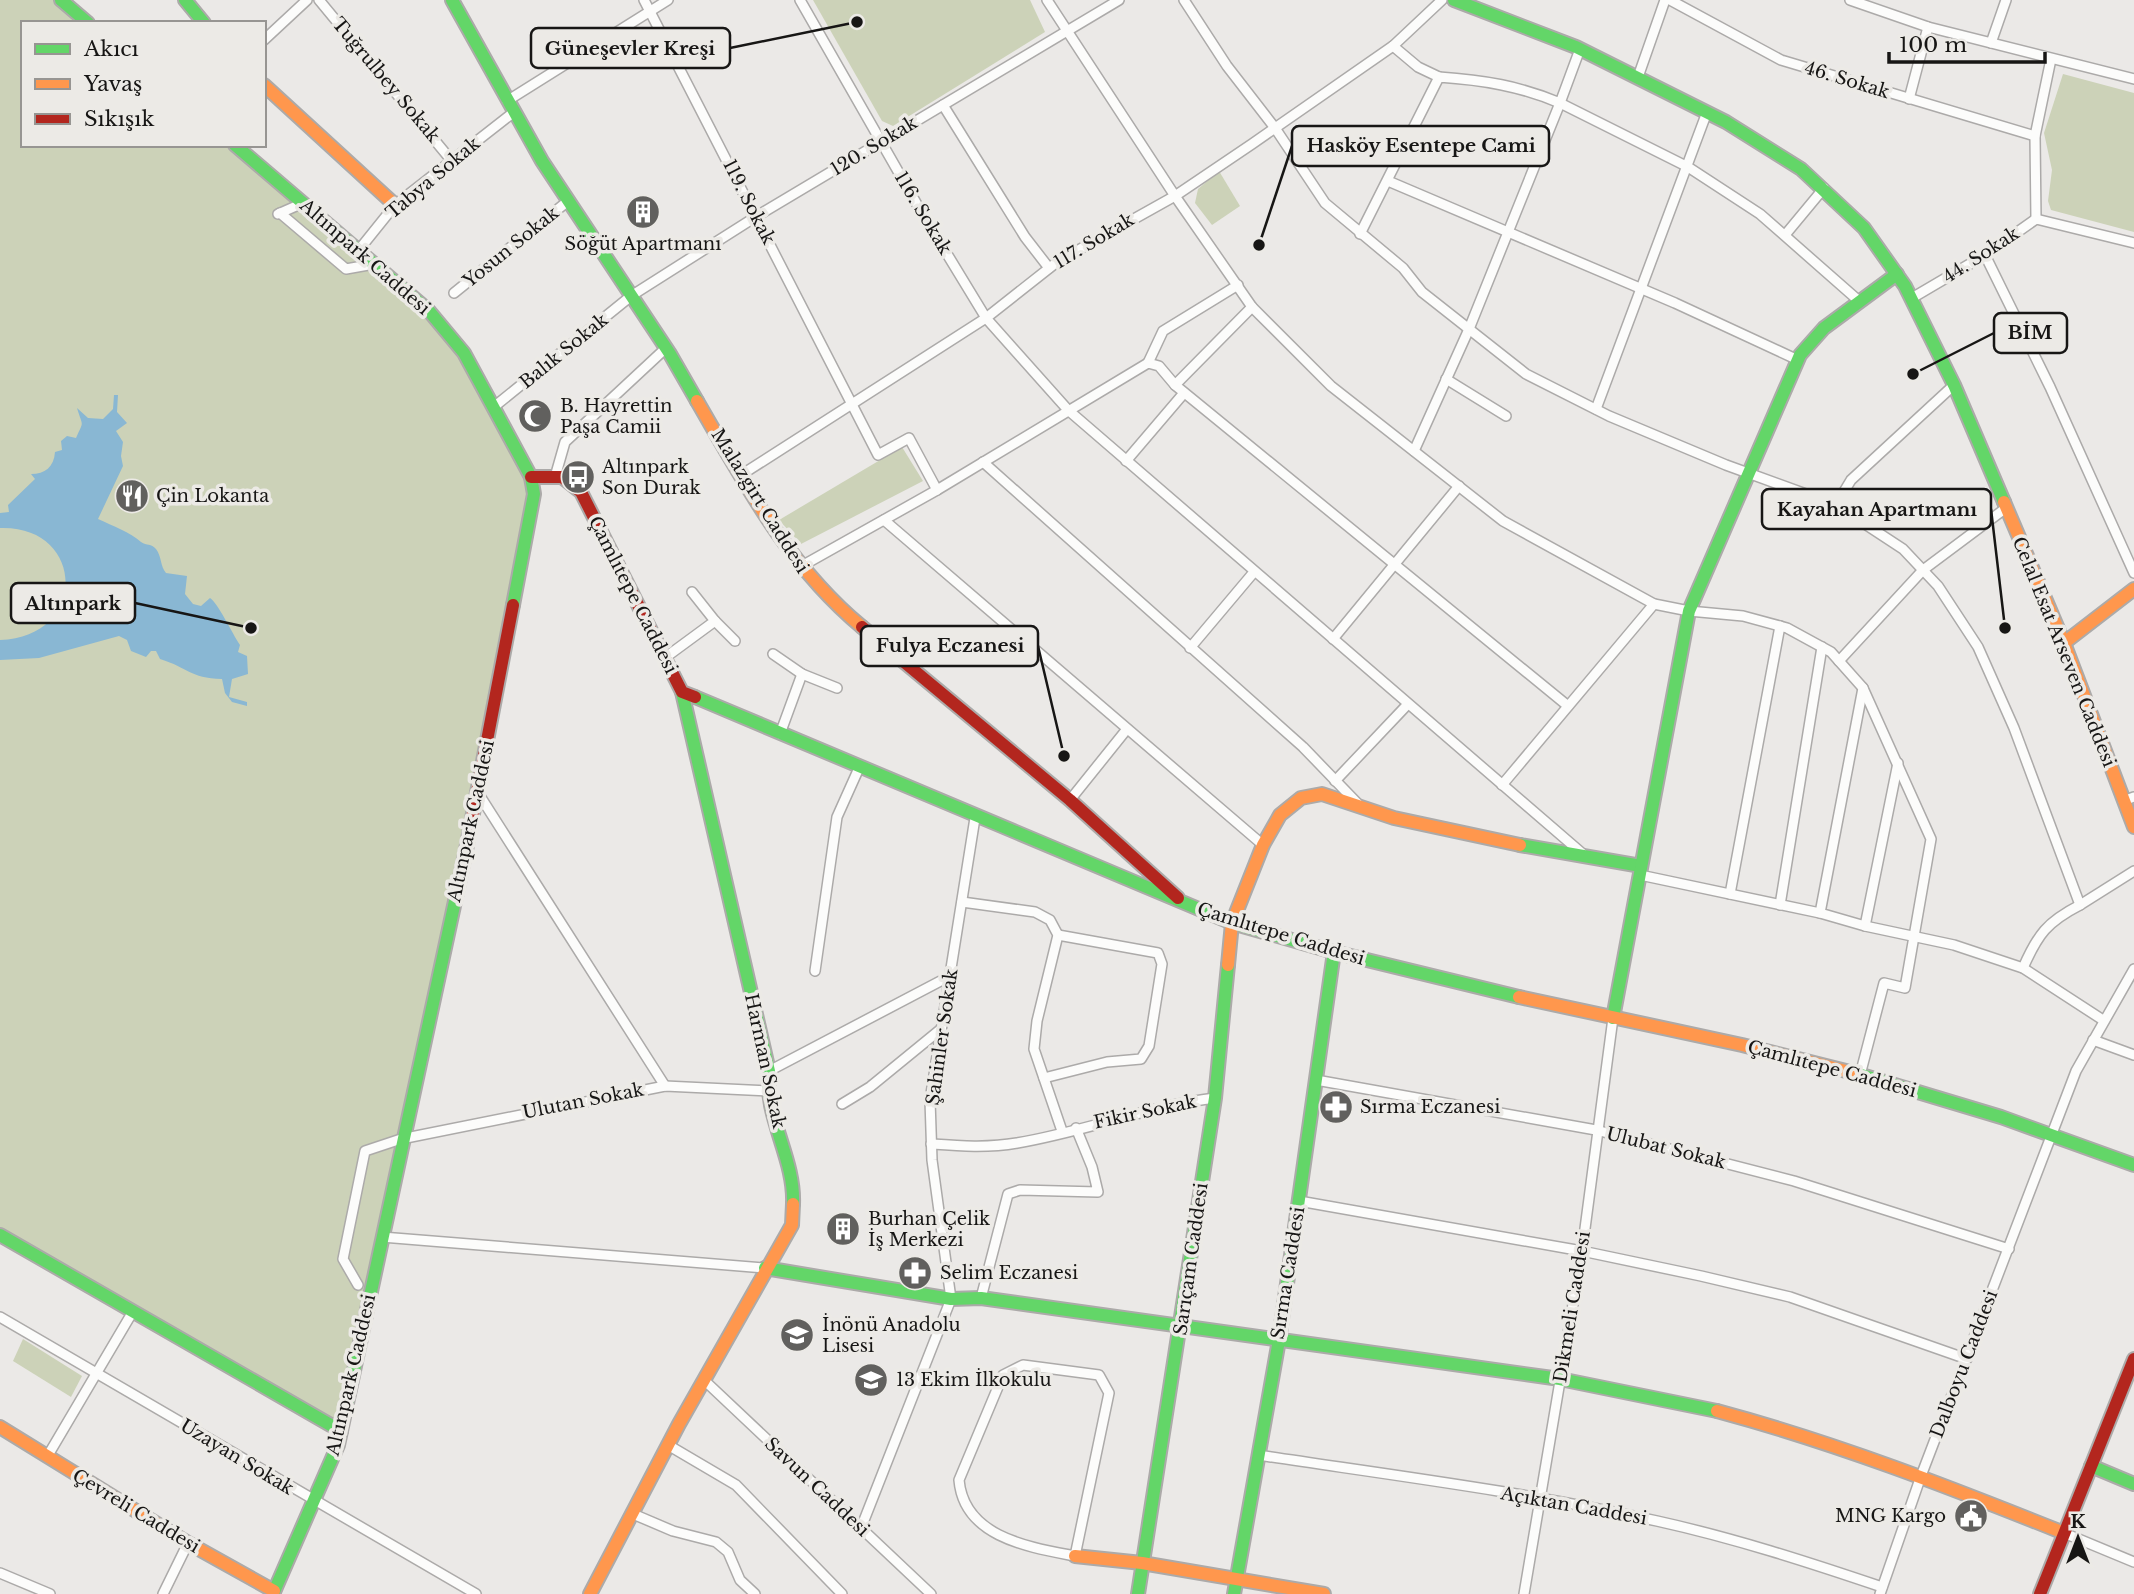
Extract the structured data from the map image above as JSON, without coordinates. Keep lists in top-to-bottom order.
{
  "streets": {
    "street": [
      "Tuğrulbey Sokak",
      "46. Sokak",
      "120. Sokak",
      "Tabya Sokak",
      "119. Sokak",
      "116. Sokak",
      "117. Sokak",
      "Yosun Sokak",
      "44. Sokak",
      "Altınpark Caddesi",
      "Balık Sokak",
      "Malazgirt Caddesi",
      "Çamlıtepe Caddesi",
      "Celal Esat Arseven Caddesi",
      "Şahinler Sokak",
      "Harman Sokak",
      "Ulutan Sokak",
      "Fikir Sokak",
      "Ulubat Sokak",
      "Sarıçam Caddesi",
      "Sırma Caddesi",
      "Dikmeli Caddesi",
      "Dalboyu Caddesi",
      "Uzayan Sokak",
      "Savun Caddesi",
      "Açıktan Caddesi",
      "Çevreli Caddesi"
    ]
  },
  "crossings": [
    ["Tuğrulbey Sokak", "Tabya Sokak"],
    ["120. Sokak", "119. Sokak"],
    ["120. Sokak", "116. Sokak"],
    ["120. Sokak", "Balık Sokak"],
    ["120. Sokak", "Malazgirt Caddesi"],
    ["Tabya Sokak", "119. Sokak"],
    ["Tabya Sokak", "Altınpark Caddesi"],
    ["Tabya Sokak", "Malazgirt Caddesi"],
    ["119. Sokak", "117. Sokak"],
    ["116. Sokak", "117. Sokak"],
    ["116. Sokak", "Sarıçam Caddesi"],
    ["117. Sokak", "Malazgirt Caddesi"],
    ["Yosun Sokak", "Malazgirt Caddesi"],
    ["44. Sokak", "Celal Esat Arseven Caddesi"],
    ["Altınpark Caddesi", "Balık Sokak"],
    ["Altınpark Caddesi", "Ulutan Sokak"],
    ["Altınpark Caddesi", "Uzayan Sokak"],
    ["Altınpark Caddesi", "Çevreli Caddesi"],
    ["Balık Sokak", "Malazgirt Caddesi"],
    ["Malazgirt Caddesi", "Çamlıtepe Caddesi"],
    ["Çamlıtepe Caddesi", "Şahinler Sokak"],
    ["Çamlıtepe Caddesi", "Harman Sokak"],
    ["Çamlıtepe Caddesi", "Sarıçam Caddesi"],
    ["Çamlıtepe Caddesi", "Sırma Caddesi"],
    ["Çamlıtepe Caddesi", "Dikmeli Caddesi"],
    ["Çamlıtepe Caddesi", "Dalboyu Caddesi"],
    ["Şahinler Sokak", "Fikir Sokak"],
    ["Harman Sokak", "Ulutan Sokak"],
    ["Harman Sokak", "Savun Caddesi"],
    ["Fikir Sokak", "Sarıçam Caddesi"],
    ["Ulubat Sokak", "Sırma Caddesi"],
    ["Ulubat Sokak", "Dikmeli Caddesi"],
    ["Ulubat Sokak", "Dalboyu Caddesi"],
    ["Sırma Caddesi", "Açıktan Caddesi"],
    ["Dikmeli Caddesi", "Açıktan Caddesi"],
    ["Dalboyu Caddesi", "Açıktan Caddesi"]
  ],
  "places": {
    "other": [
      "Güneşevler Kreşi",
      "Hasköy Esentepe Cami",
      "BİM",
      "Altınpark",
      "Kayahan Apartmanı",
      "Fulya Eczanesi"
    ],
    "building": ["Söğüt Apartmanı", "Burhan Çelik İş Merkezi"],
    "mosque": ["B. Hayrettin Paşa Camii"],
    "bus stop": ["Altınpark Son Durak"],
    "restaurant": ["Çin Lokanta"],
    "pharmacy": ["Sırma Eczanesi", "Selim Eczanesi"],
    "school or university": ["İnönü Anadolu Lisesi", "13 Ekim İlkokulu"],
    "public building": ["MNG Kargo"]
  },
  "legend": ["Akıcı", "Yavaş", "Sıkışık"],
  "scale_bar": "100 m",
  "north": "top"
}
